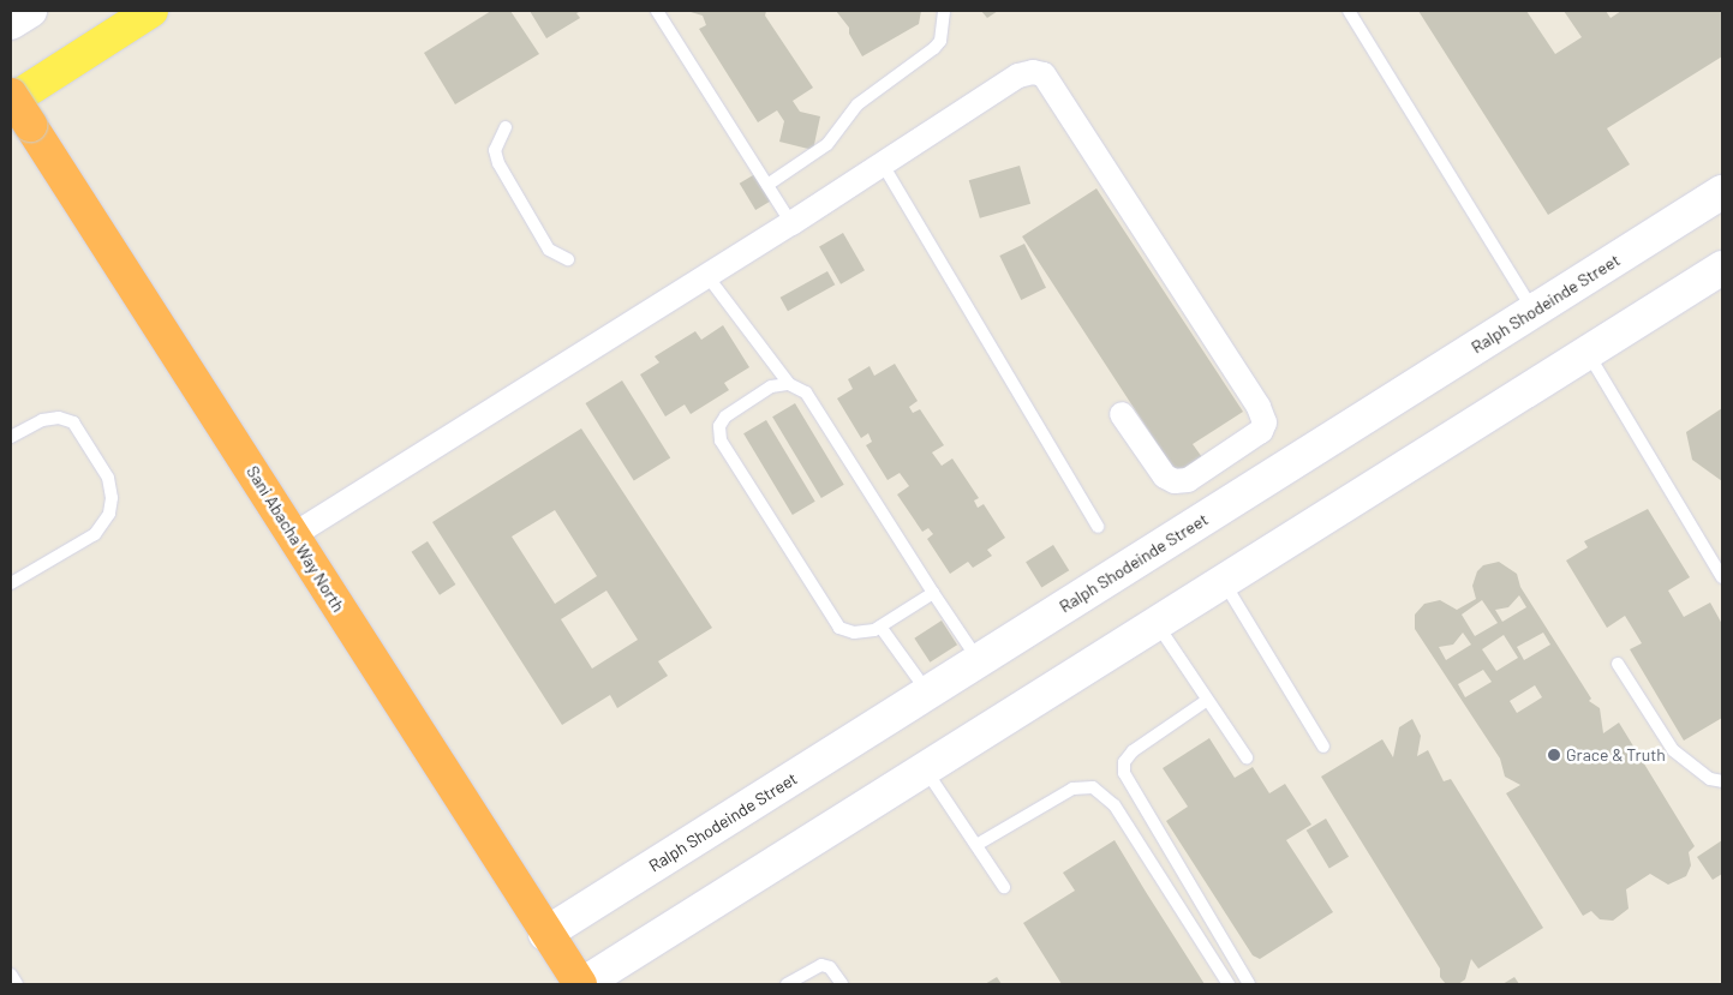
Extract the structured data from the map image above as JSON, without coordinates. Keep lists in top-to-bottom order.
{
  "streets": {
    "highway": ["Sani Abacha Way North"],
    "street": ["Ralph Shodeinde Street"]
  },
  "crossings": [
    ["Ralph Shodeinde Street", "Sani Abacha Way North"]
  ],
  "places": ["Grace & Truth"]
}
